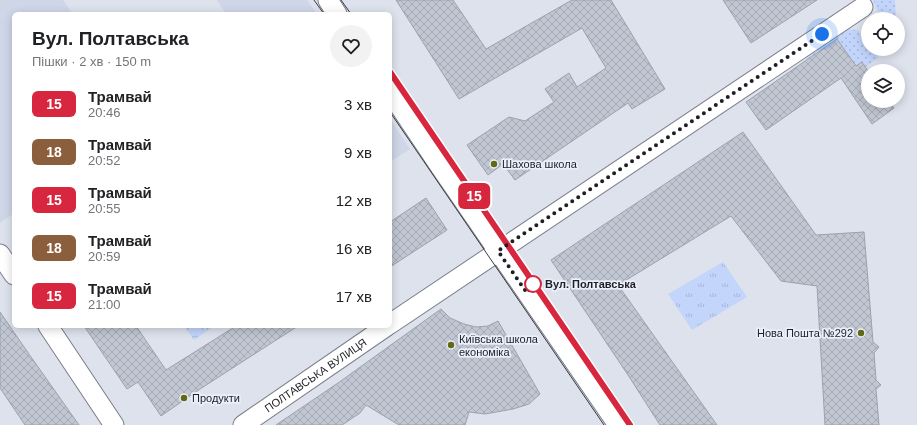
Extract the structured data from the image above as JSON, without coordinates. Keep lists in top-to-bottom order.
{
  "streets": {
    "street": ["ПОЛТАВСЬКА ВУЛИЦЯ"]
  },
  "places": [
    "Шахова школа",
    "Вул. Полтавська",
    "Нова Пошта №292",
    "Київська школа економіка",
    "Продукти"
  ],
  "lines": ["tram line 15"],
  "page": {
    "on_map": "15",
    "heading": ["Вул. Полтавська", "Пішки · 2 хв · 150 m"],
    "list": [
      {
        "mark": "15",
        "name": "Трамвай",
        "note": "20:46",
        "value": "3 хв"
      },
      {
        "mark": "18",
        "name": "Трамвай",
        "note": "20:52",
        "value": "9 хв"
      },
      {
        "mark": "15",
        "name": "Трамвай",
        "note": "20:55",
        "value": "12 хв"
      },
      {
        "mark": "18",
        "name": "Трамвай",
        "note": "20:59",
        "value": "16 хв"
      },
      {
        "mark": "15",
        "name": "Трамвай",
        "note": "21:00",
        "value": "17 хв"
      }
    ]
  }
}
